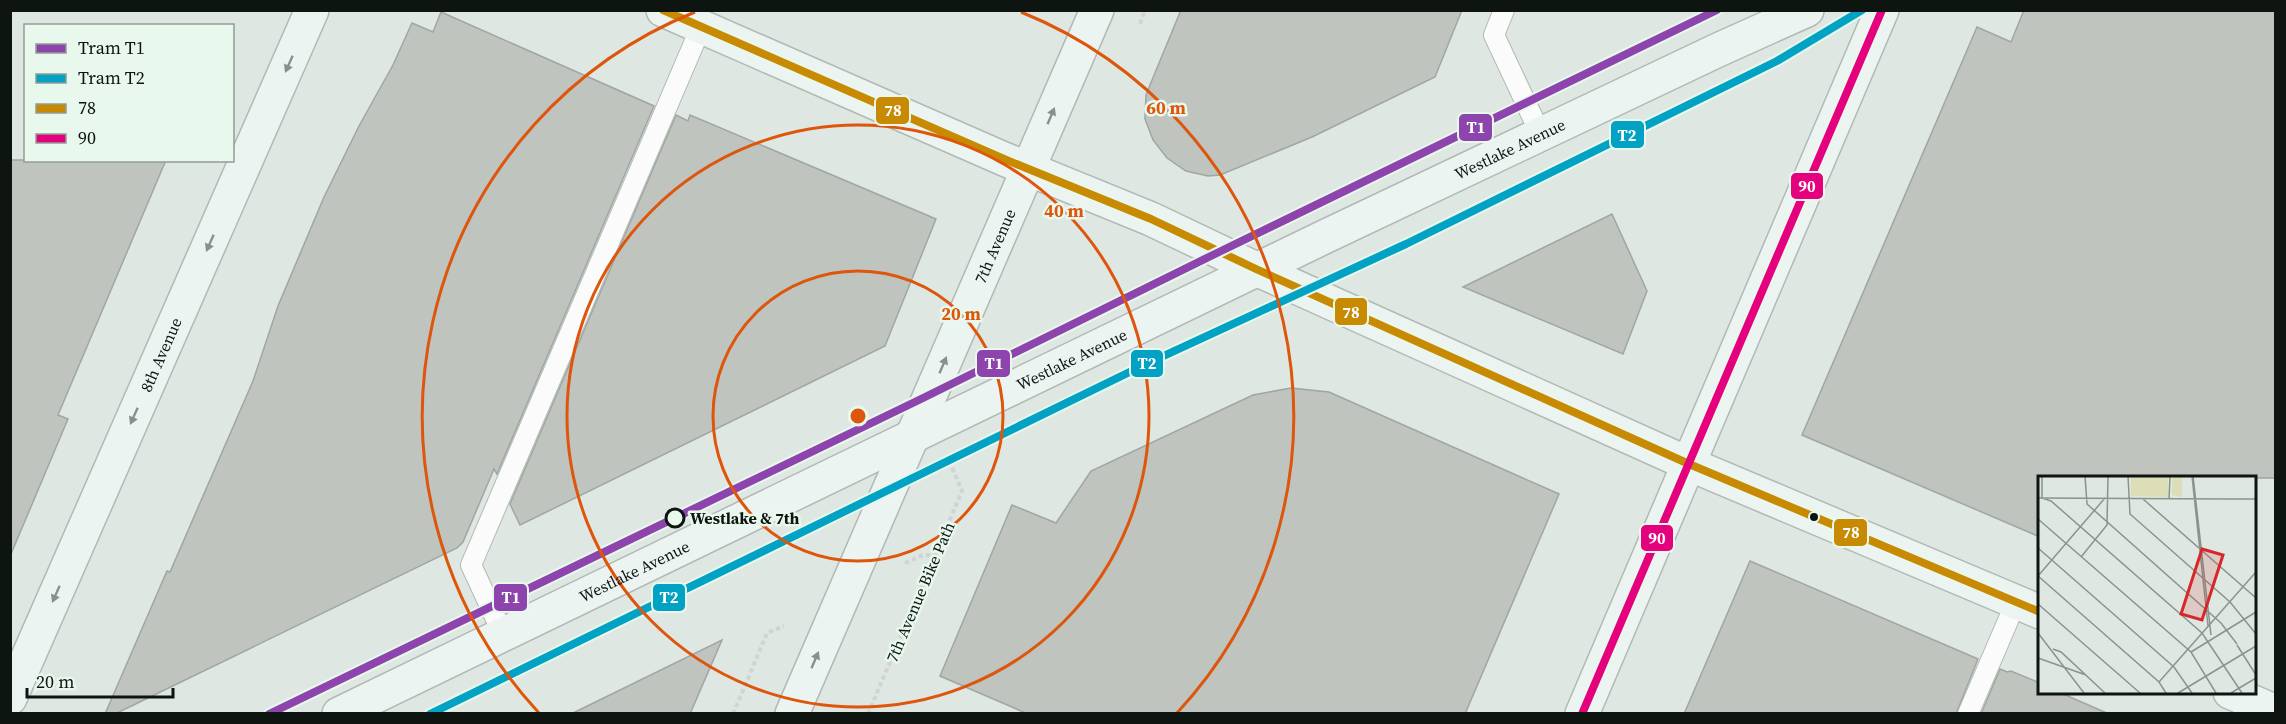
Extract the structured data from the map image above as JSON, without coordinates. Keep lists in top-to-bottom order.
{
  "streets": {
    "main road": ["Westlake Avenue", "7th Avenue", "8th Avenue"],
    "path": ["7th Avenue Bike Path"]
  },
  "crossings": [
    ["Westlake Avenue", "7th Avenue"]
  ],
  "one_way": ["7th Avenue", "8th Avenue"],
  "places": ["Westlake & 7th"],
  "lines": [
    "tram line T1",
    "tram line T2",
    "transit line 78",
    "transit line 90"
  ],
  "legend": [
    "Tram T1",
    "Tram T2",
    "78",
    "90"
  ],
  "scale_bar": "20 m",
  "rings": ["60 m", "40 m", "20 m"]
}
